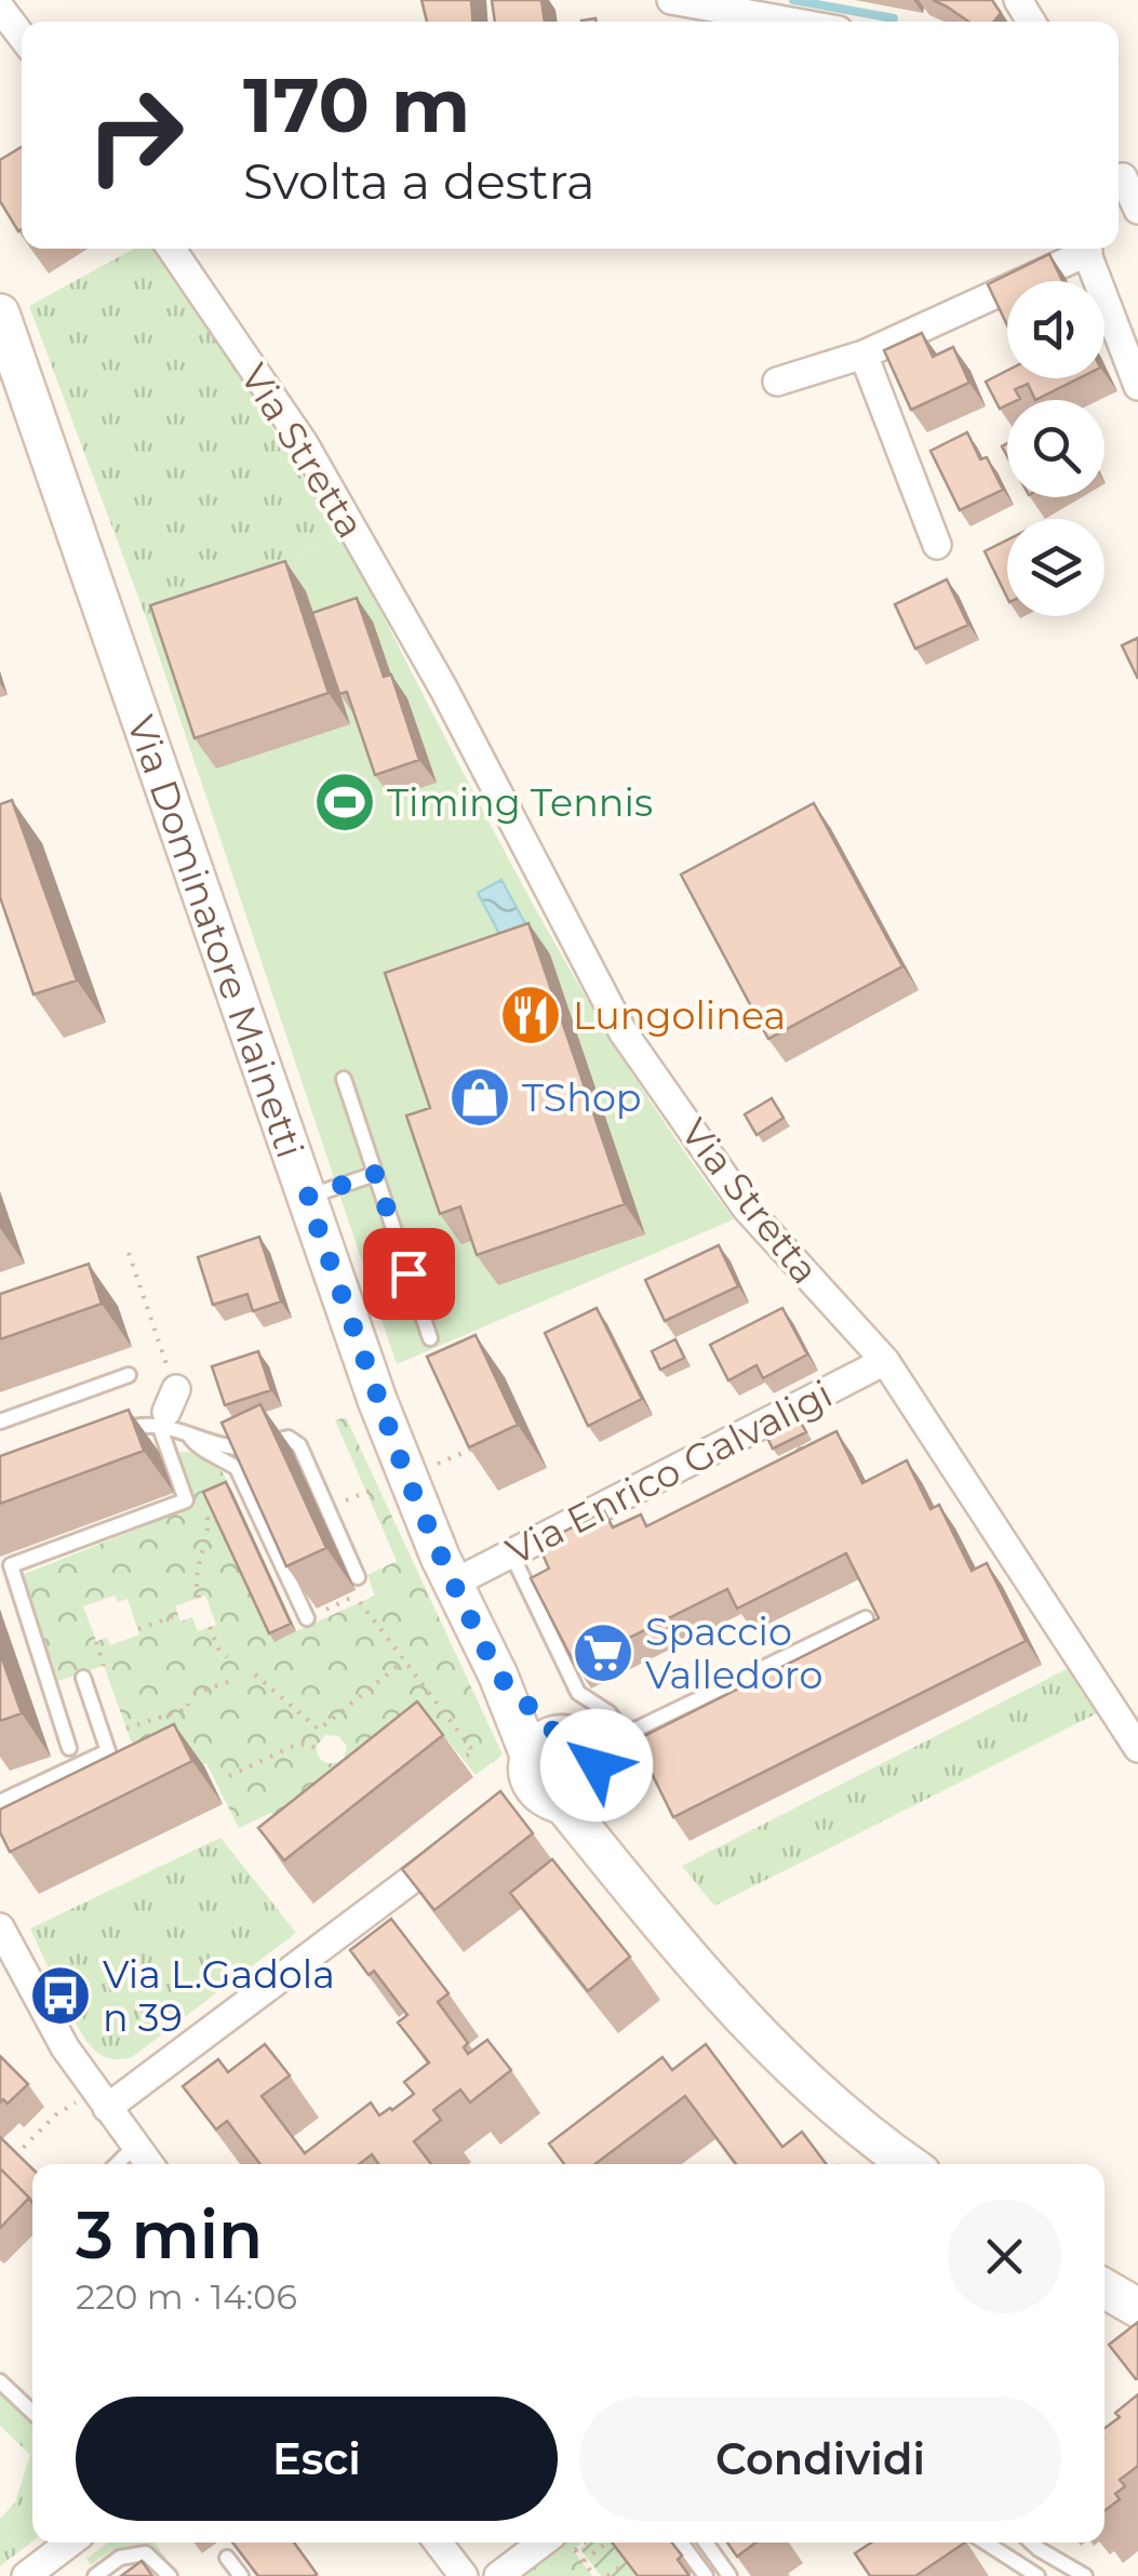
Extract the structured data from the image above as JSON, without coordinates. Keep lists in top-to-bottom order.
{
  "streets": {
    "street": ["Via Stretta", "Via Dominatore Mainetti", "Via Enrico Galvaligi"]
  },
  "crossings": [
    ["Via Stretta", "Via Enrico Galvaligi"],
    ["Via Dominatore Mainetti", "Via Enrico Galvaligi"]
  ],
  "places": {
    "sports": ["Timing Tennis"],
    "restaurant": ["Lungolinea"],
    "shop": ["TShop"],
    "supermarket": ["Spaccio Valledoro"],
    "bus stop": ["Via L.Gadola n 39"]
  },
  "page": {
    "turn": ["170 m", "Svolta a destra"],
    "heading": ["3 min", "220 m · 14:06"],
    "buttons": ["Esci", "Condividi"]
  }
}
